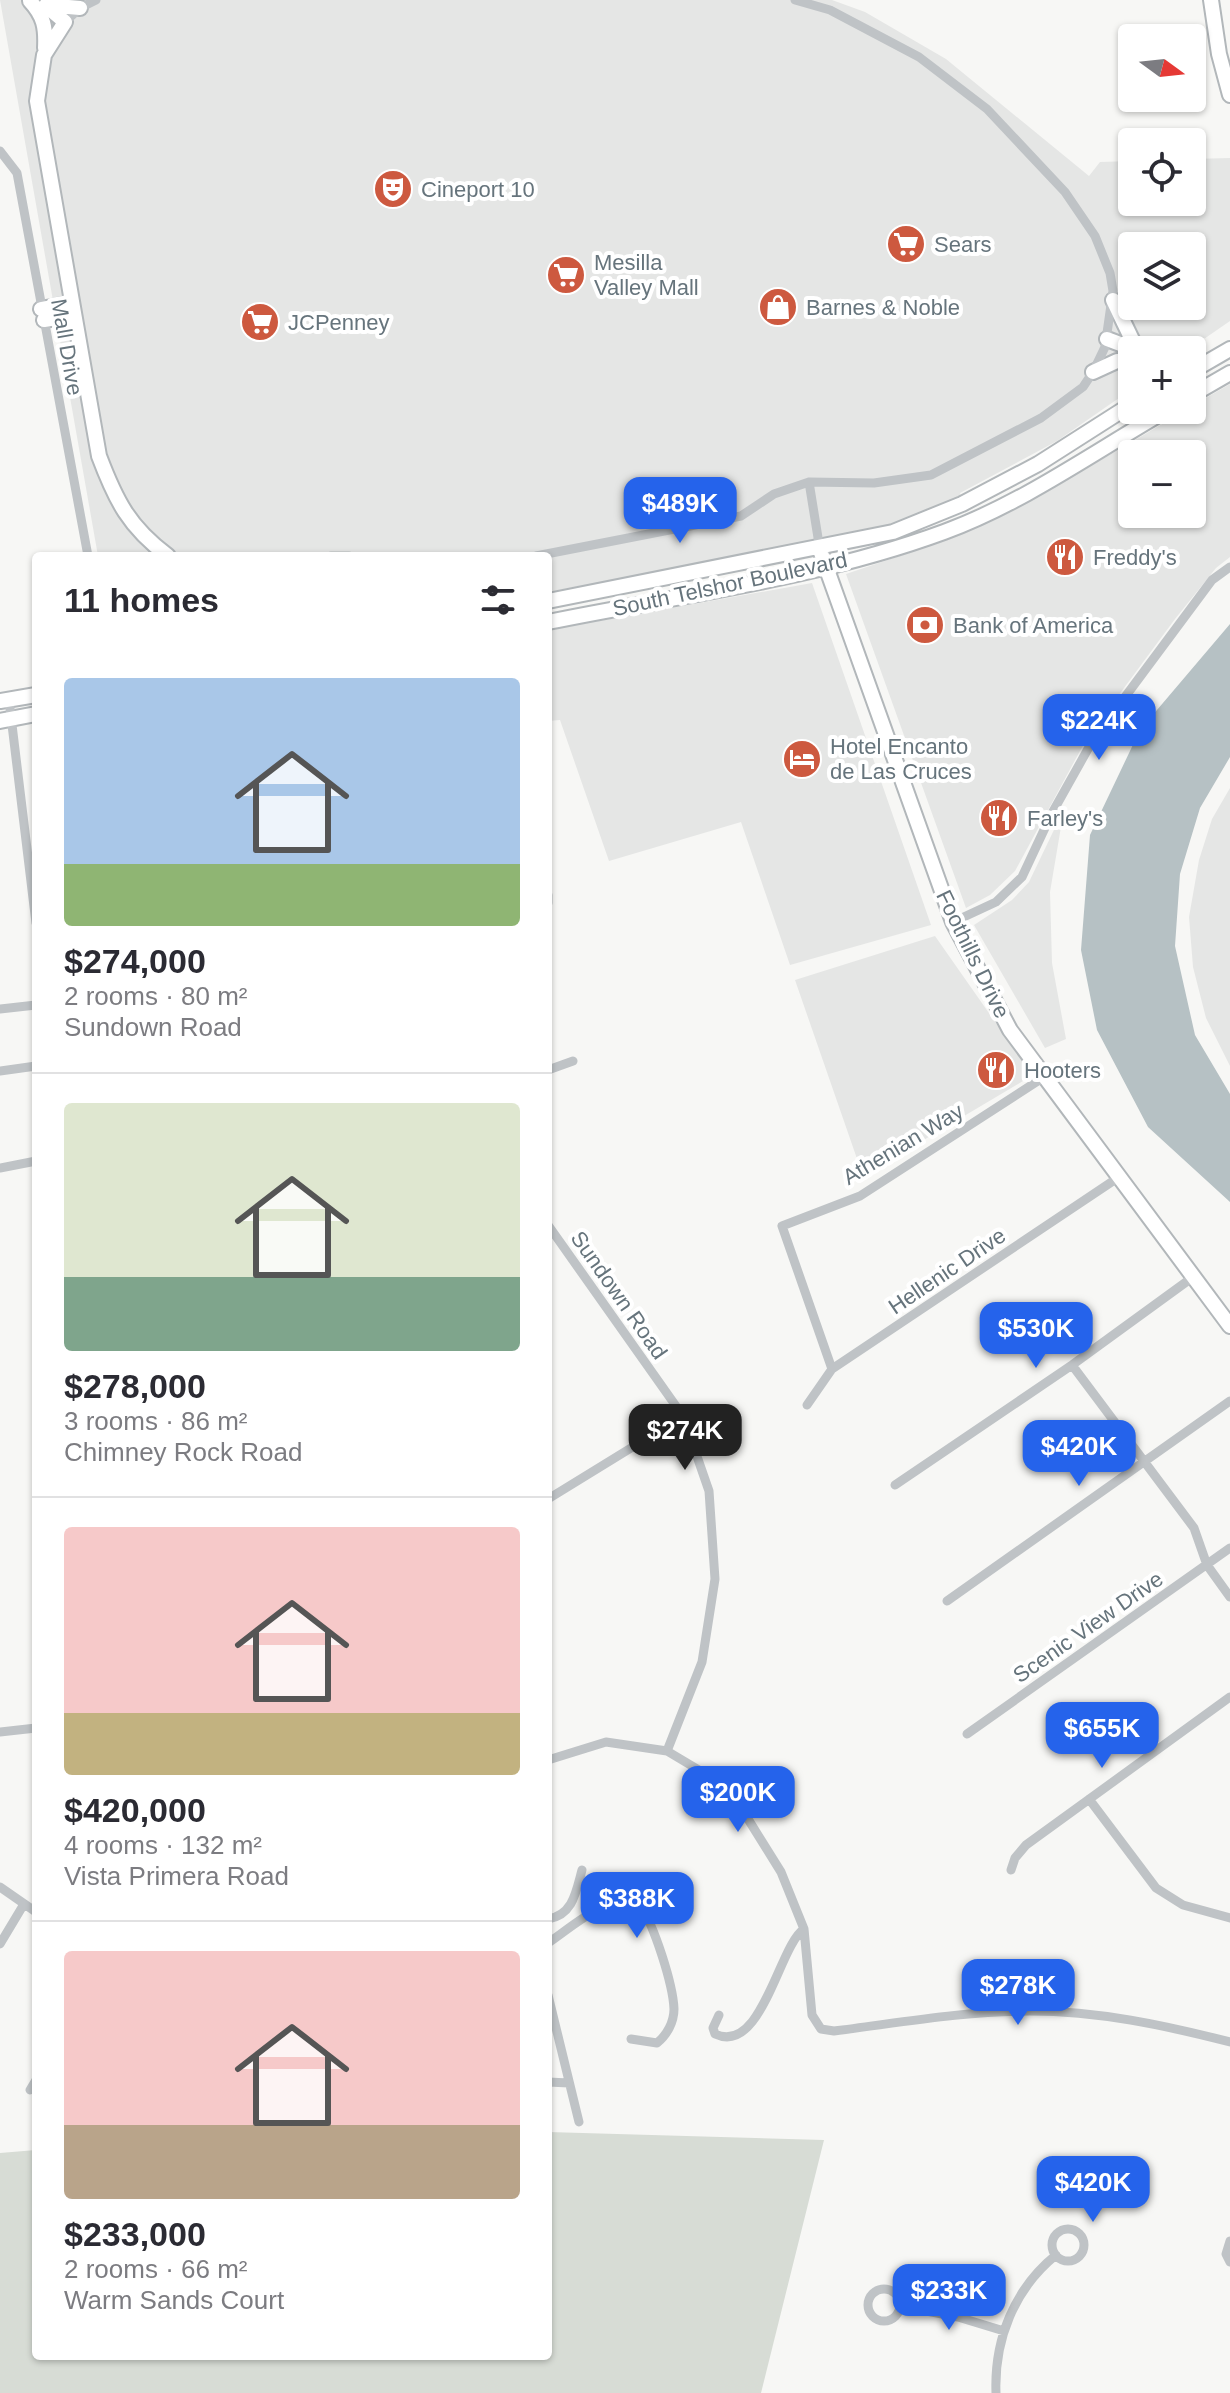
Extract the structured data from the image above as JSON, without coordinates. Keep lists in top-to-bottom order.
{
  "streets": {
    "main road": ["South Telshor Boulevard", "Foothills Drive"],
    "street": [
      "Mall Drive",
      "Athenian Way",
      "Hellenic Drive",
      "Sundown Road",
      "Scenic View Drive"
    ]
  },
  "crossings": [
    ["South Telshor Boulevard", "Foothills Drive"],
    ["Foothills Drive", "Athenian Way"],
    ["Foothills Drive", "Hellenic Drive"],
    ["Athenian Way", "Hellenic Drive"]
  ],
  "places": {
    "theatre": ["Cineport 10"],
    "supermarket": ["Sears", "Mesilla Valley Mall", "JCPenney"],
    "shop": ["Barnes & Noble"],
    "restaurant": ["Freddy's", "Farley's", "Hooters"],
    "bank": ["Bank of America"],
    "hotel": ["Hotel Encanto de Las Cruces"]
  },
  "north": "right",
  "page": {
    "map_buttons": ["+", "−"],
    "price": [
      "$489K",
      "$224K",
      "$530K",
      "$274K",
      "$420K",
      "$655K",
      "$200K",
      "$388K",
      "$278K",
      "$420K",
      "$233K"
    ],
    "heading": "11 homes",
    "list": [
      {
        "name": "$274,000",
        "note": "2 rooms · 80 m² · Sundown Road"
      },
      {
        "name": "$278,000",
        "note": "3 rooms · 86 m² · Chimney Rock Road"
      },
      {
        "name": "$420,000",
        "note": "4 rooms · 132 m² · Vista Primera Road"
      },
      {
        "name": "$233,000",
        "note": "2 rooms · 66 m² · Warm Sands Court"
      }
    ]
  }
}
